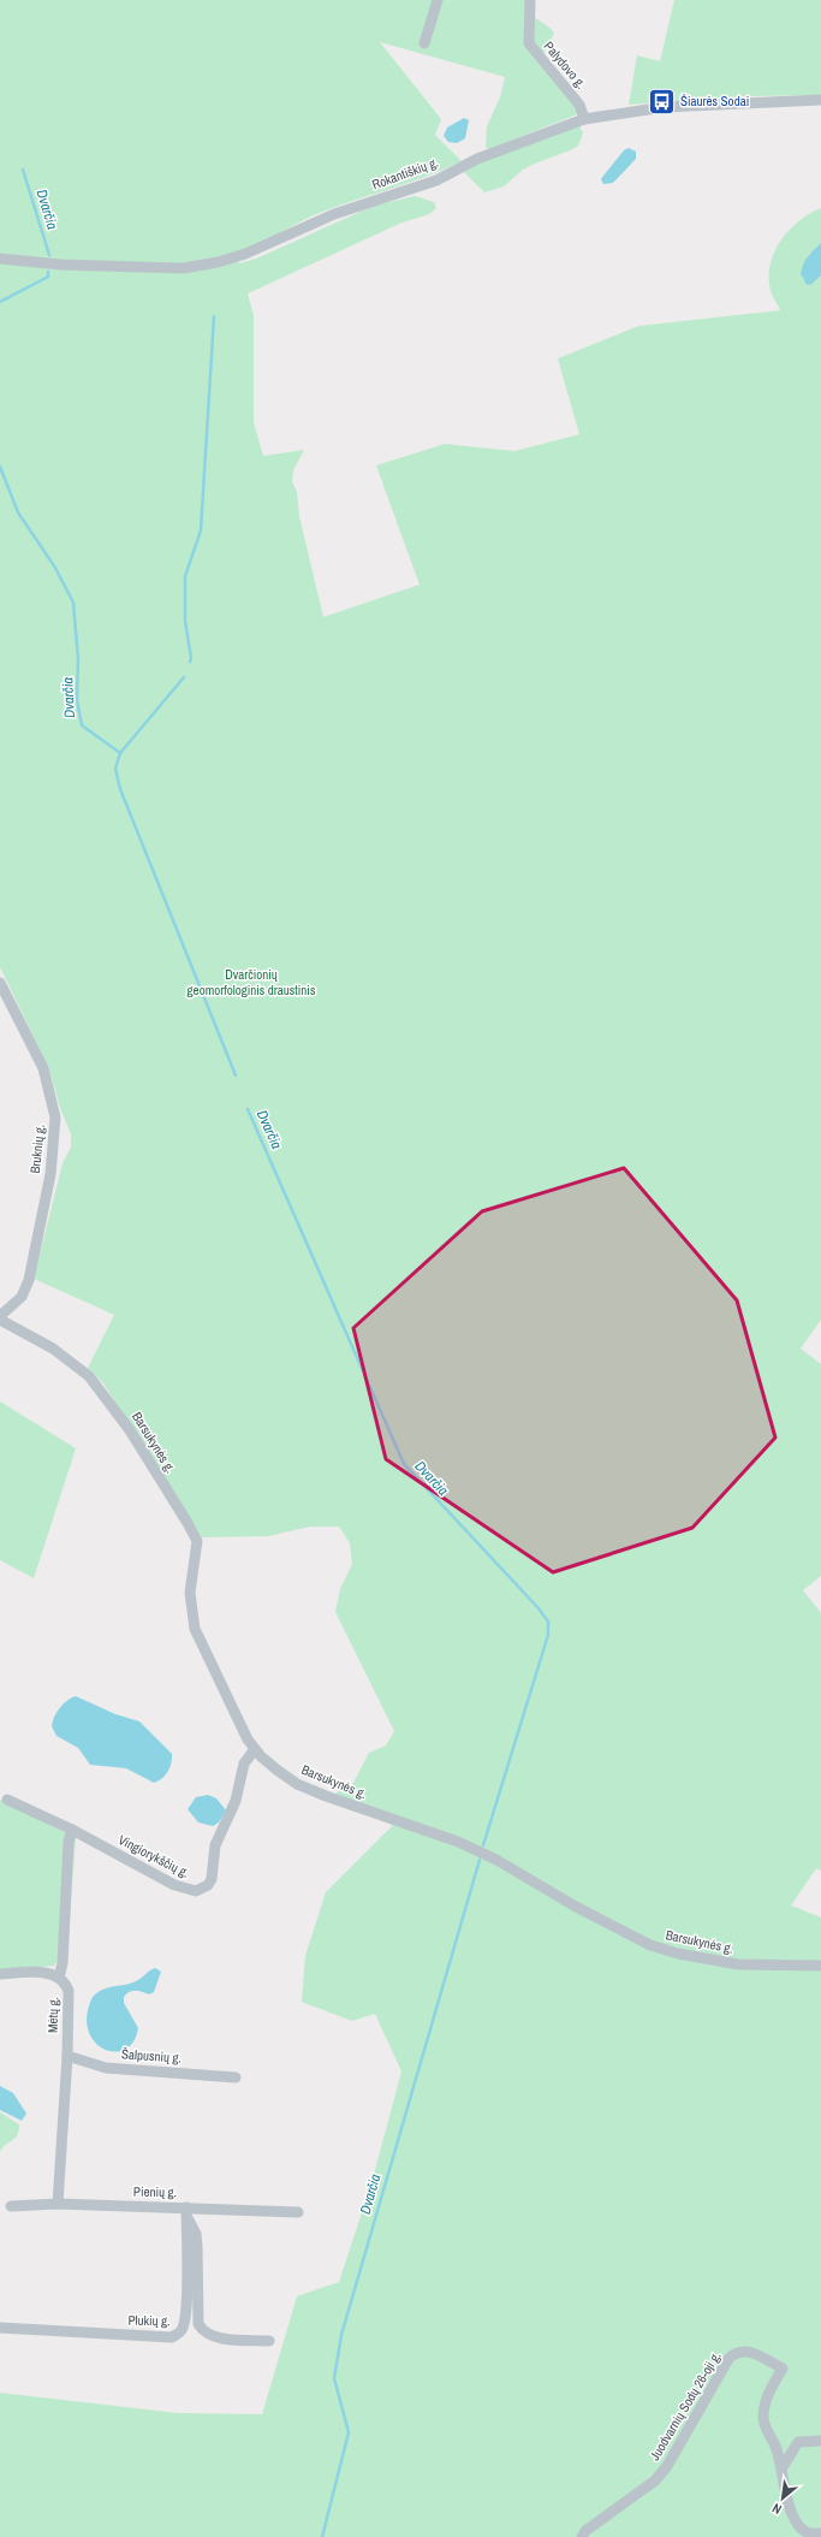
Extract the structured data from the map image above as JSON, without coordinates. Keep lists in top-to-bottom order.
{
  "streets": {
    "street": [
      "Palydovo g.",
      "Rokantiškių g.",
      "Bruknių g.",
      "Barsukynės g.",
      "Vingiorykščių g.",
      "Mėtų g.",
      "Šalpusnių g.",
      "Pienių g.",
      "Plukių g.",
      "Juodvarnių Sodų 26-oji g."
    ]
  },
  "crossings": [
    ["Palydovo g.", "Rokantiškių g."],
    ["Bruknių g.", "Barsukynės g."],
    ["Barsukynės g.", "Vingiorykščių g."],
    ["Mėtų g.", "Šalpusnių g."],
    ["Mėtų g.", "Pienių g."],
    ["Pienių g.", "Plukių g."]
  ],
  "water": ["Dvarčia"],
  "parks": ["Dvarčionių geomorfologinis draustinis"],
  "places": {
    "bus stop": ["Šiaurės Sodai"]
  },
  "north": "bottom left"
}
